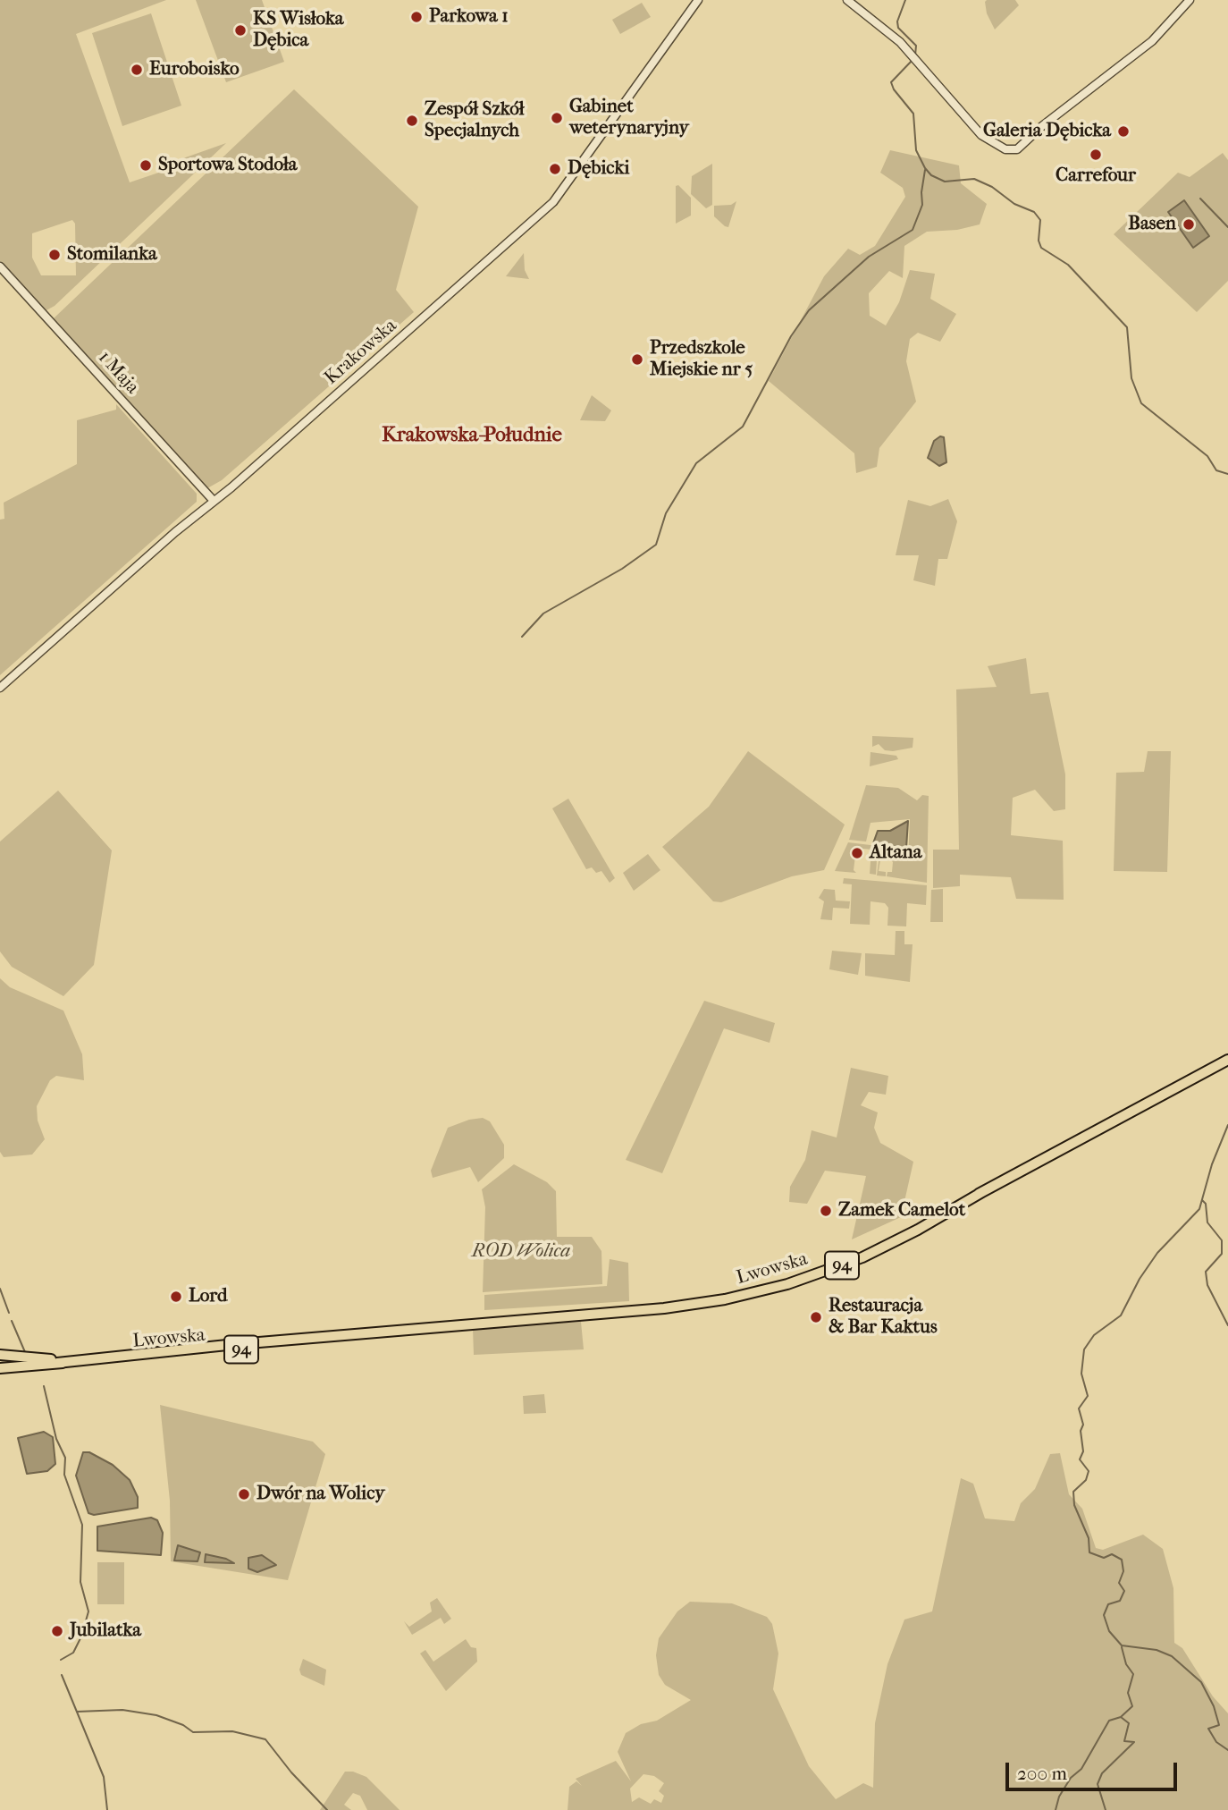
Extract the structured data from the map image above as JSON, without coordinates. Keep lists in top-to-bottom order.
{
  "streets": {
    "main road": ["94", "Lwowska"],
    "street": ["Krakowska", "1 Maja"]
  },
  "crossings": [
    ["Krakowska", "1 Maja"]
  ],
  "districts": ["Krakowska-Południe"],
  "parks": ["ROD Wolica"],
  "places": [
    "Parkowa 1",
    "KS Wisłoka Dębica",
    "Euroboisko",
    "Gabinet weterynaryjny",
    "Zespół Szkół Specjalnych",
    "Galeria Dębicka",
    "Carrefour",
    "Sportowa Stodoła",
    "Dębicki",
    "Basen",
    "Stomilanka",
    "Przedszkole Miejskie nr 5",
    "Altana",
    "Zamek Camelot",
    "Lord",
    "Restauracja & Bar Kaktus",
    "Dwór na Wolicy",
    "Jubilatka"
  ],
  "scale_bar": "200 m"
}
